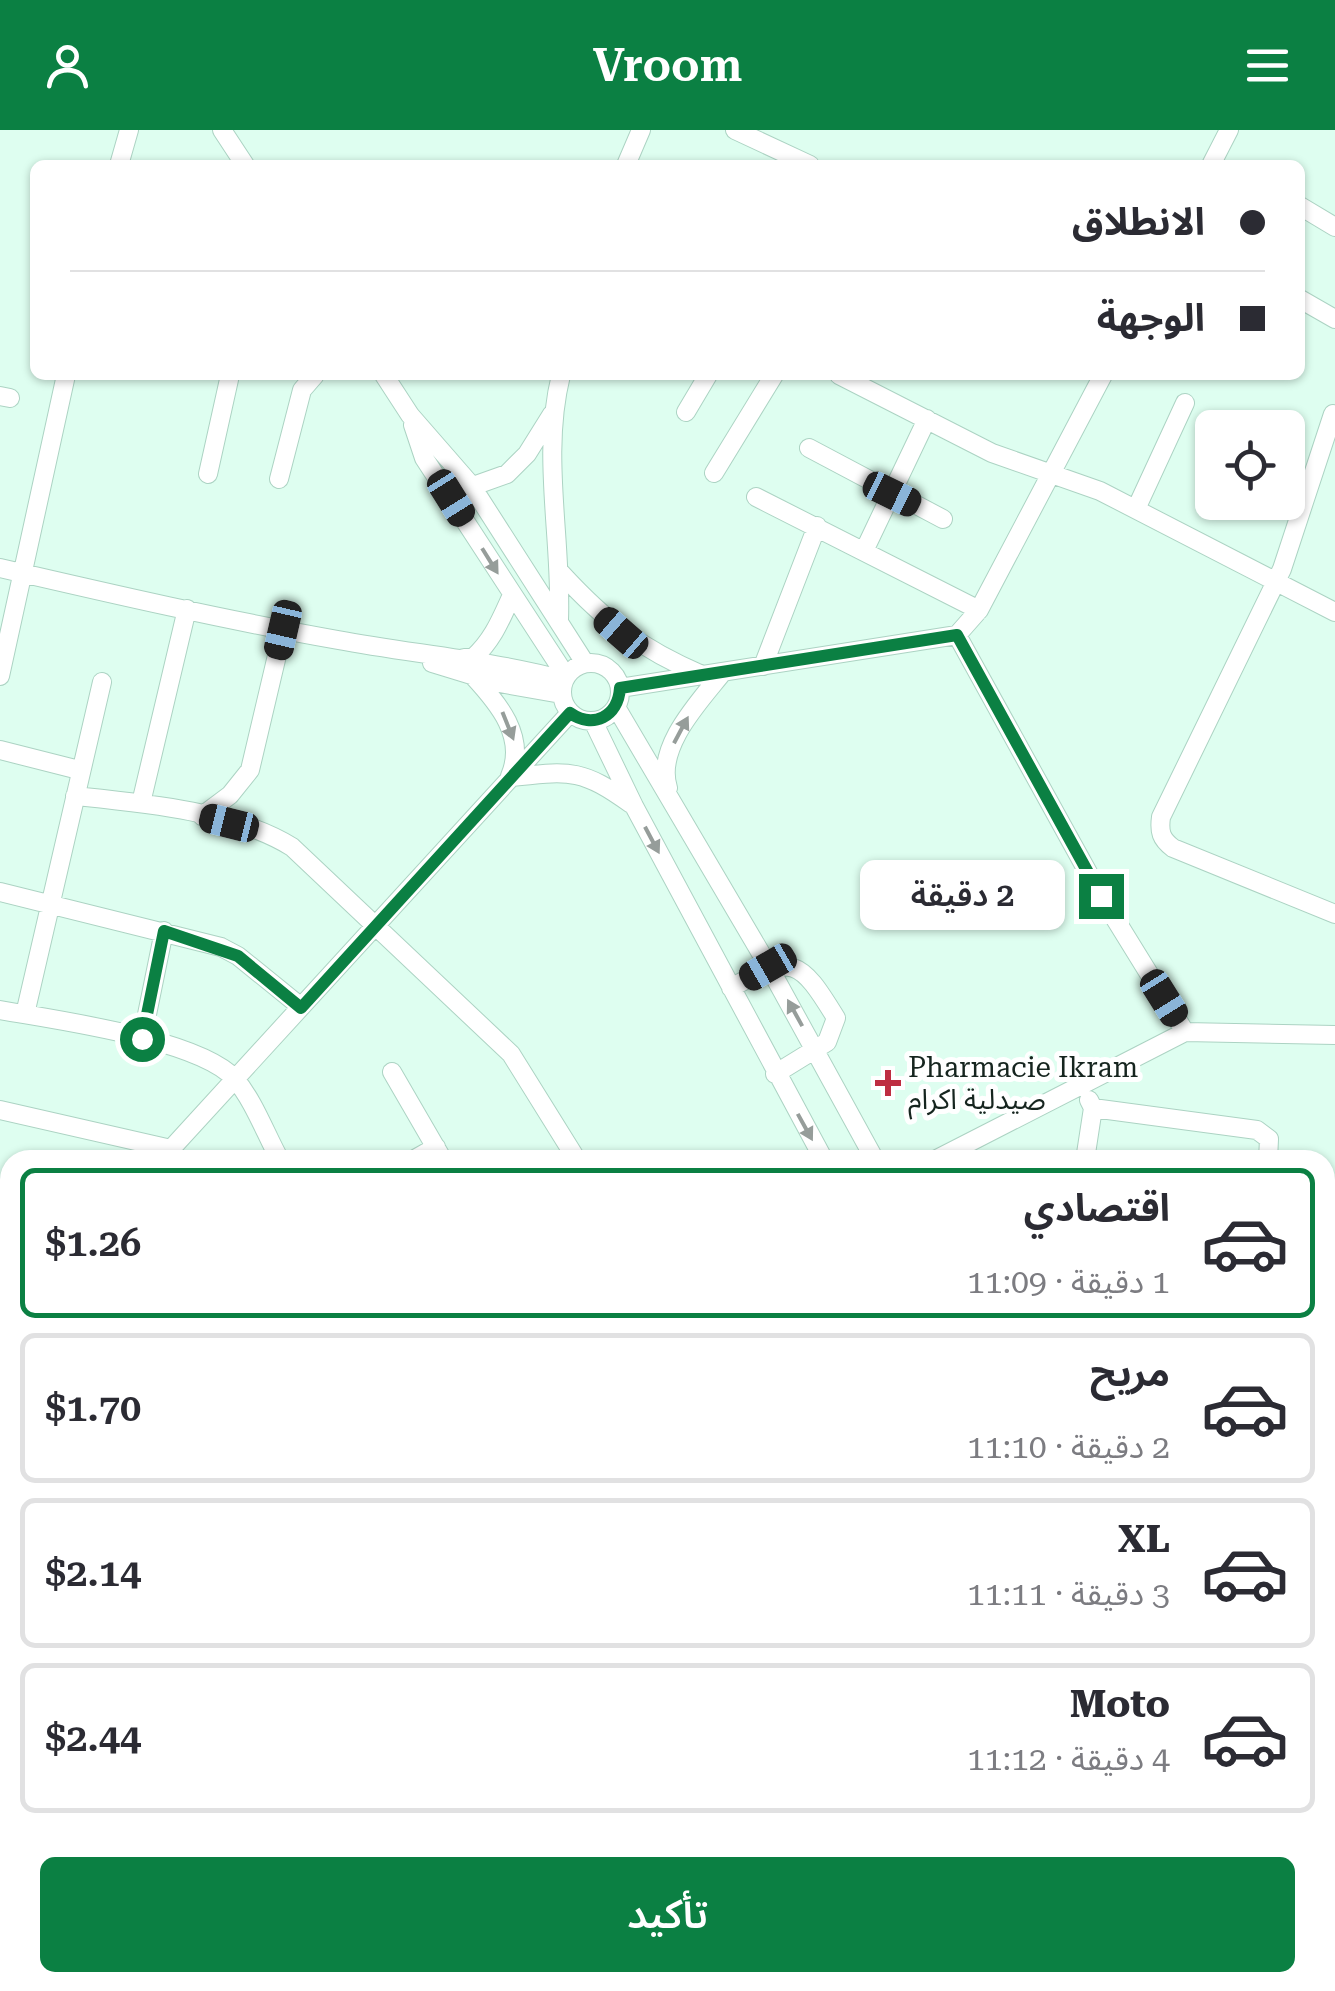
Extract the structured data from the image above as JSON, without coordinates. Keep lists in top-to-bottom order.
{
  "places": {
    "health": ["Pharmacie Ikram صيدلية اكرام"]
  },
  "page": {
    "header": "Vroom",
    "banner": ["الانطلاق", "الوجهة"],
    "bubble": "2 دقيقة",
    "list": [
      {
        "name": "اقتصادي",
        "note": "1 دقيقة · 11:09",
        "value": "$1.26"
      },
      {
        "name": "مريح",
        "note": "2 دقيقة · 11:10",
        "value": "$1.70"
      },
      {
        "name": "XL",
        "note": "3 دقيقة · 11:11",
        "value": "$2.14"
      },
      {
        "name": "Moto",
        "note": "4 دقيقة · 11:12",
        "value": "$2.44"
      }
    ],
    "buttons": "تأكيد"
  }
}
